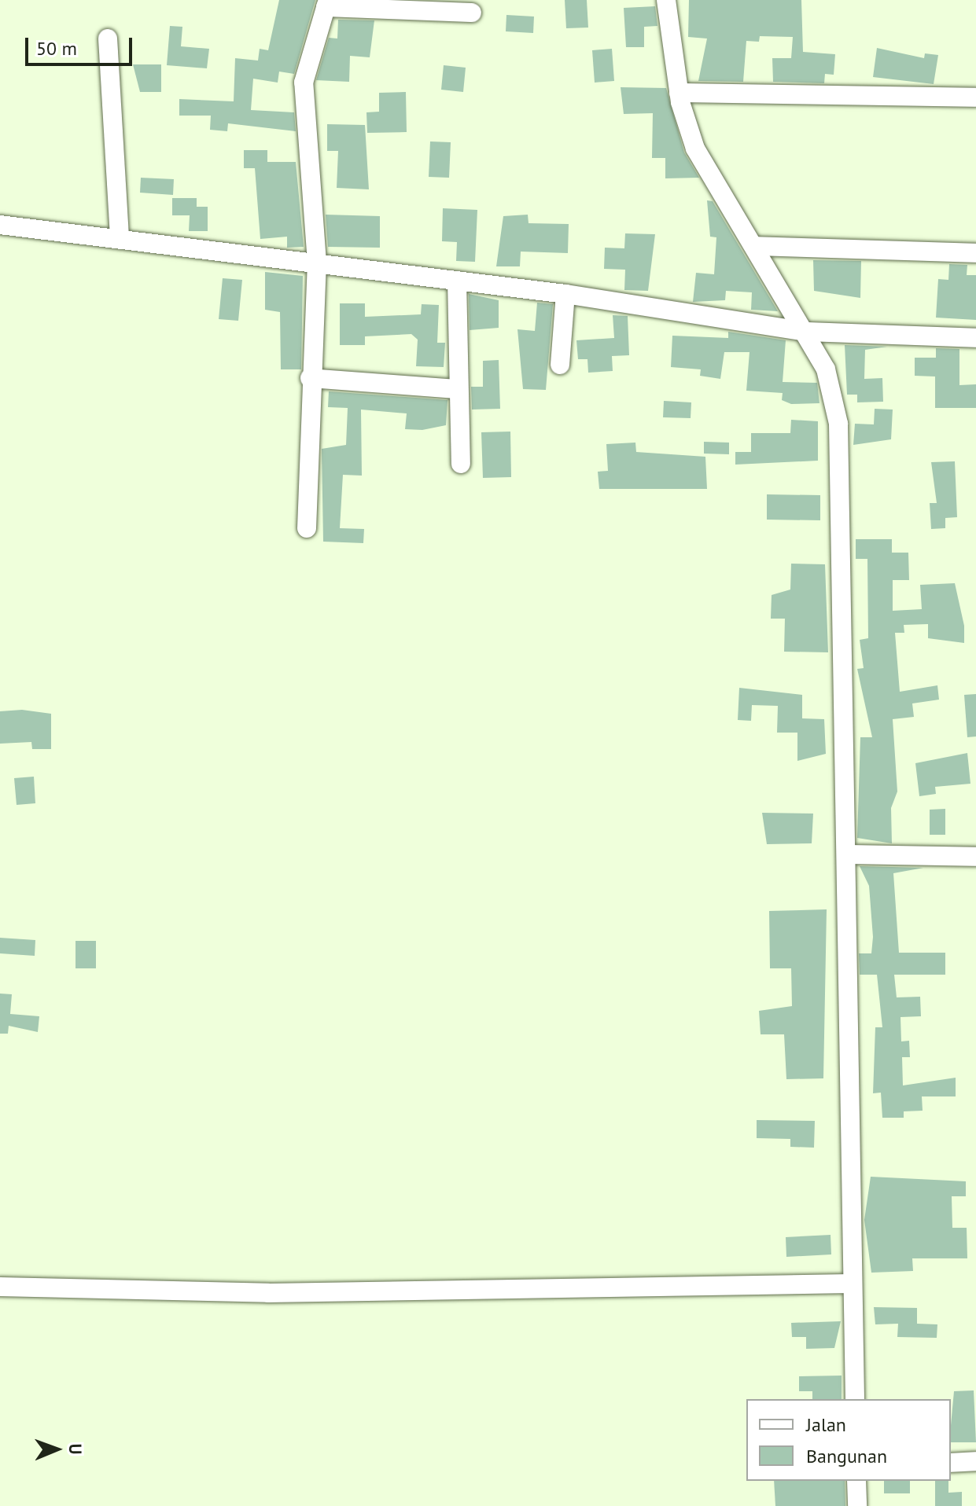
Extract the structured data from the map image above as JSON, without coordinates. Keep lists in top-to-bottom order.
{
  "legend": ["Jalan", "Bangunan"],
  "scale_bar": "50 m",
  "north": "right"
}
